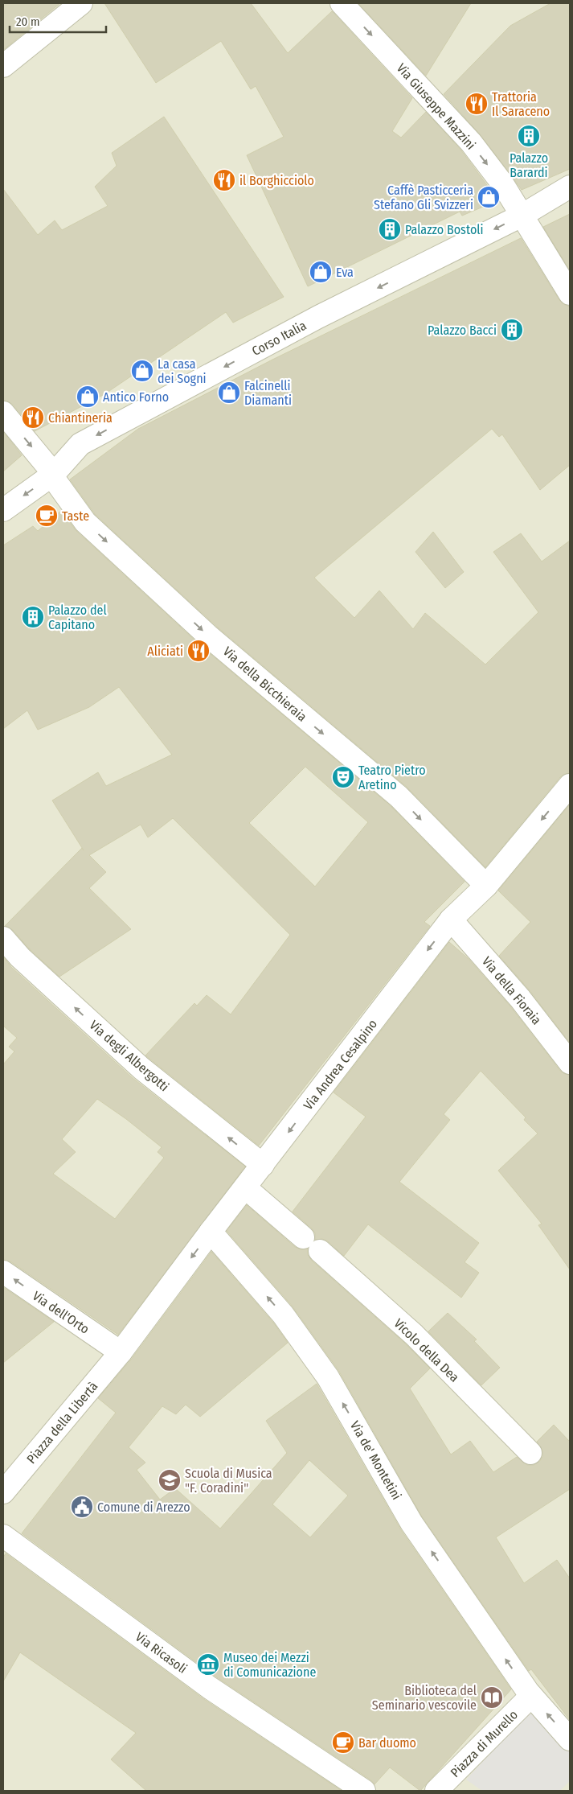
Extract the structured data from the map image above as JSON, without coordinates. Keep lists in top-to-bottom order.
{
  "streets": {
    "street": [
      "Via Giuseppe Mazzini",
      "Corso Italia",
      "Via della Bicchieraia",
      "Via della Fioraia",
      "Via degli Albergotti",
      "Via Andrea Cesalpino",
      "Via dell'Orto",
      "Vicolo della Dea",
      "Piazza della Libertà",
      "Via de' Montetini",
      "Via Ricasoli",
      "Piazza di Murello"
    ]
  },
  "crossings": [
    ["Via Giuseppe Mazzini", "Corso Italia"],
    ["Corso Italia", "Via della Bicchieraia"],
    ["Via della Bicchieraia", "Via Andrea Cesalpino"],
    ["Via della Fioraia", "Via Andrea Cesalpino"],
    ["Via degli Albergotti", "Via Andrea Cesalpino"],
    ["Via Andrea Cesalpino", "Via dell'Orto"],
    ["Via Andrea Cesalpino", "Vicolo della Dea"],
    ["Via Andrea Cesalpino", "Piazza della Libertà"],
    ["Via Andrea Cesalpino", "Via de' Montetini"],
    ["Via dell'Orto", "Piazza della Libertà"],
    ["Via de' Montetini", "Piazza di Murello"]
  ],
  "one_way": [
    "Via Giuseppe Mazzini",
    "Corso Italia",
    "Via della Bicchieraia",
    "Via degli Albergotti",
    "Via Andrea Cesalpino",
    "Via dell'Orto",
    "Via de' Montetini"
  ],
  "places": {
    "restaurant": [
      "Trattoria Il Saraceno",
      "il Borghicciolo",
      "Chiantineria",
      "Aliciati"
    ],
    "building": [
      "Palazzo Barardi",
      "Palazzo Bostoli",
      "Palazzo Bacci",
      "Palazzo del Capitano"
    ],
    "shop": [
      "Caffè Pasticceria Stefano Gli Svizzeri",
      "Eva",
      "La casa dei Sogni",
      "Falcinelli Diamanti",
      "Antico Forno"
    ],
    "cafe": ["Taste", "Bar duomo"],
    "theatre": ["Teatro Pietro Aretino"],
    "school or university": ["Scuola di Musica \"F. Coradini\""],
    "public building": ["Comune di Arezzo"],
    "museum": ["Museo dei Mezzi di Comunicazione"],
    "library": ["Biblioteca del Seminario vescovile"]
  },
  "scale_bar": "20 m"
}
